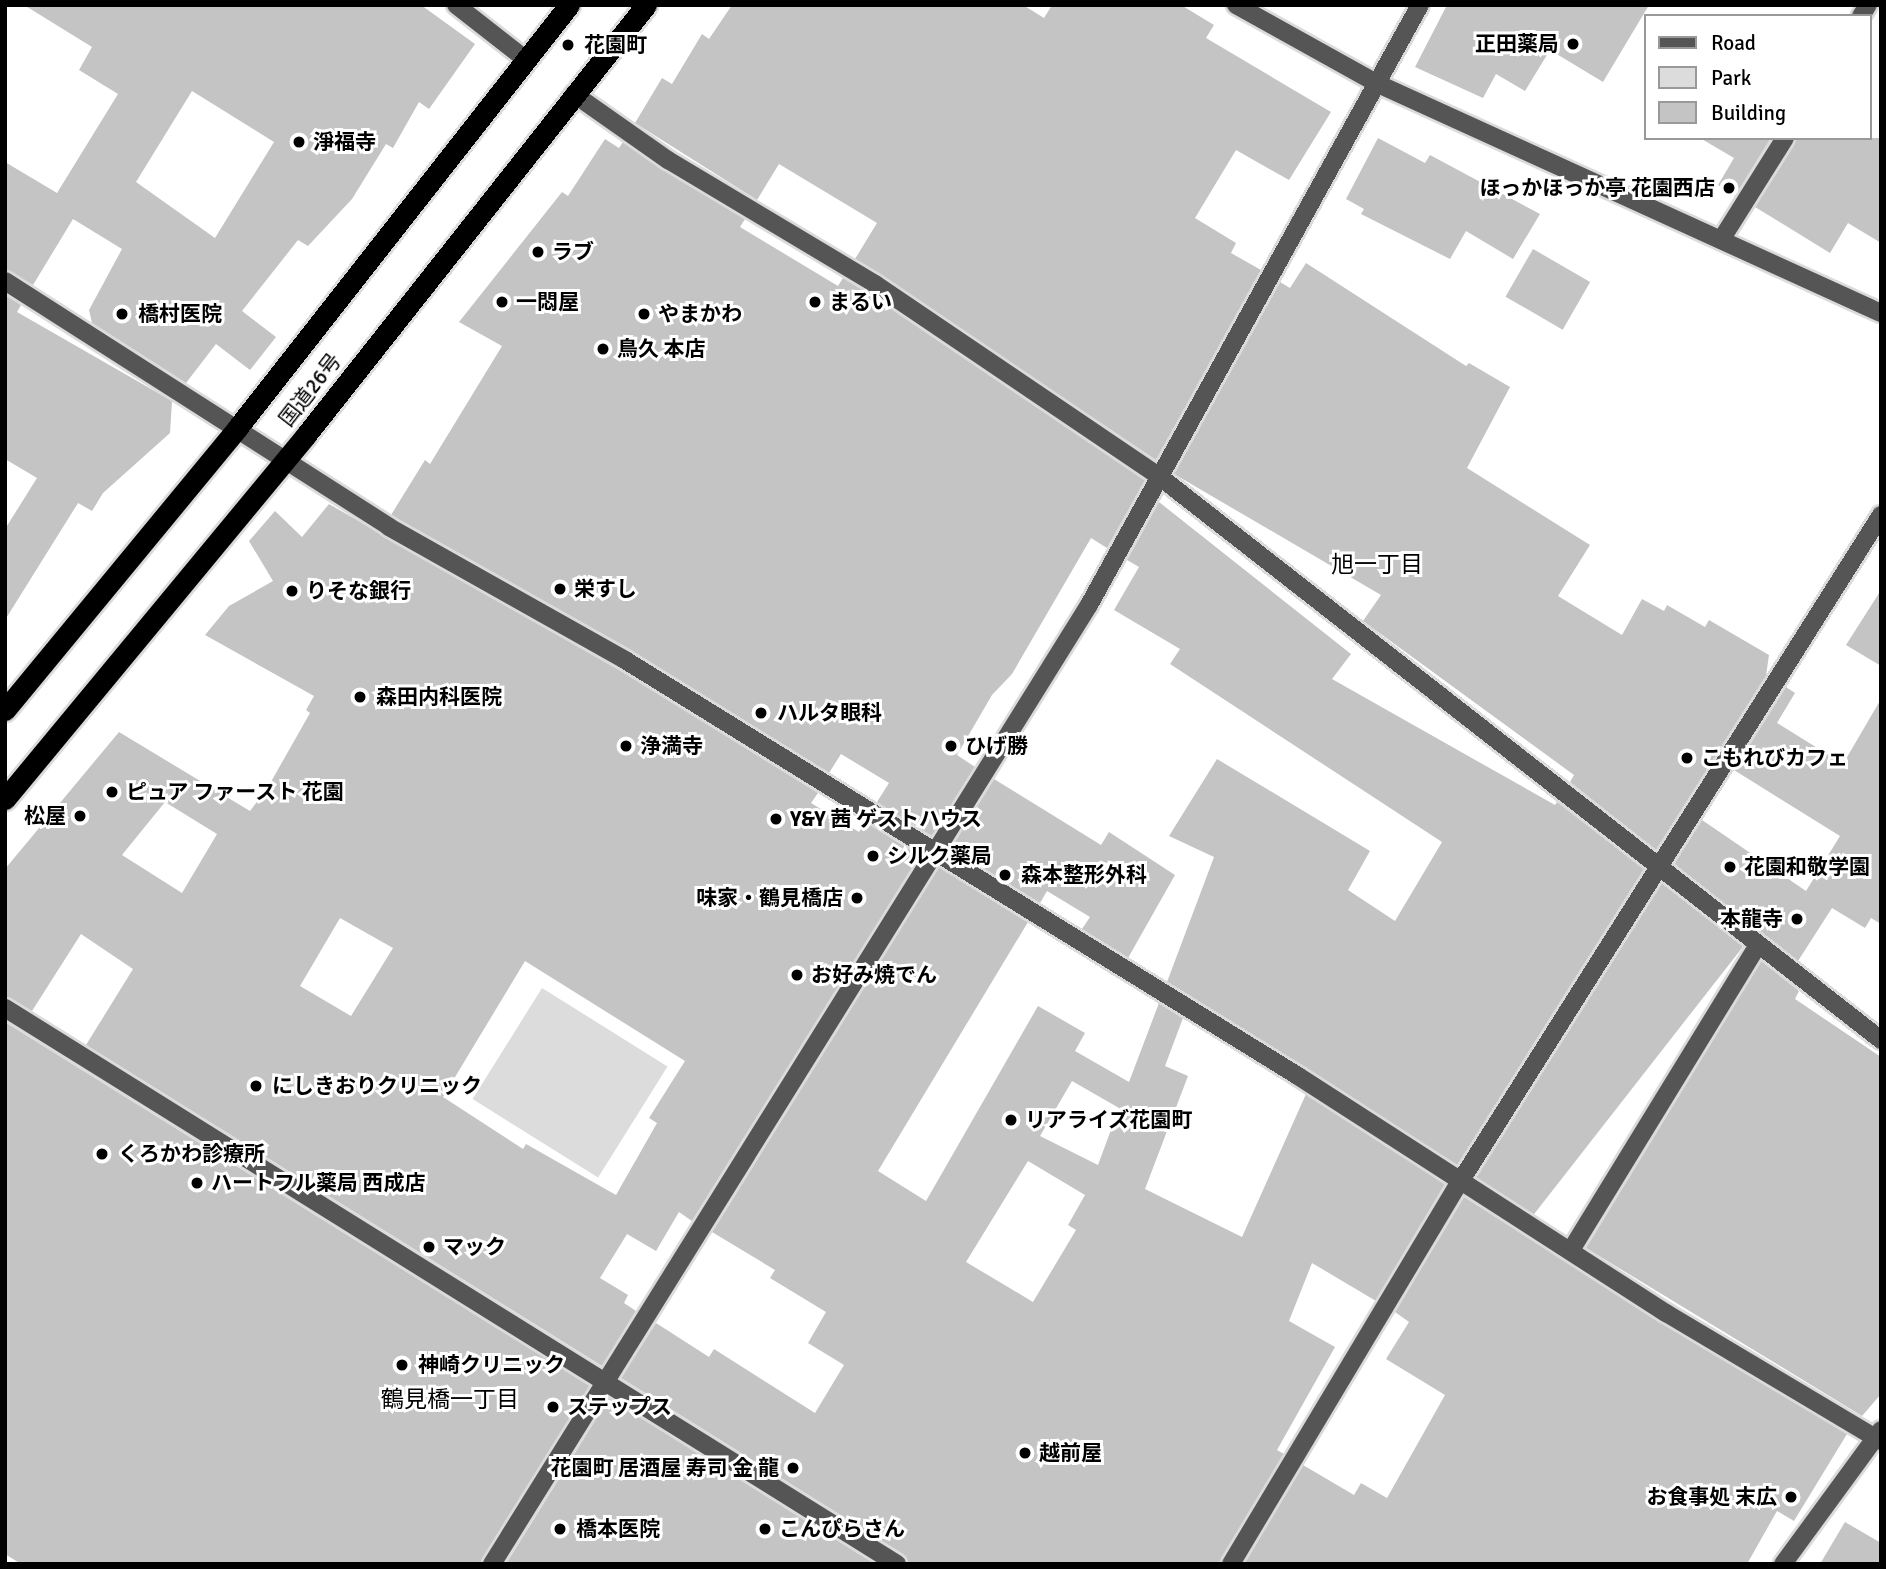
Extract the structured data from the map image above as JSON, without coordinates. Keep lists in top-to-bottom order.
{
  "streets": {
    "highway": ["国道26号"]
  },
  "districts": ["旭一丁目", "鶴見橋一丁目"],
  "places": [
    "正田薬局",
    "花園町",
    "淨福寺",
    "ほっかほっか亭 花園西店",
    "ラブ",
    "一悶屋",
    "まるい",
    "橋村医院",
    "やまかわ",
    "鳥久 本店",
    "栄すし",
    "りそな銀行",
    "森田内科医院",
    "ハルタ眼科",
    "浄満寺",
    "ひげ勝",
    "こもれびカフェ",
    "ピュア ファースト 花園",
    "松屋",
    "Y&Y 茜 ゲストハウス",
    "シルク薬局",
    "花園和敬学園",
    "森本整形外科",
    "味家・鶴見橋店",
    "本龍寺",
    "お好み焼でん",
    "にしきおりクリニック",
    "リアライズ花園町",
    "くろかわ診療所",
    "ハートフル薬局 西成店",
    "マック",
    "神崎クリニック",
    "ステップス",
    "越前屋",
    "花園町 居酒屋 寿司 金 龍",
    "お食事処 末広",
    "橋本医院",
    "こんぴらさん"
  ],
  "legend": ["Road", "Park", "Building"]
}
